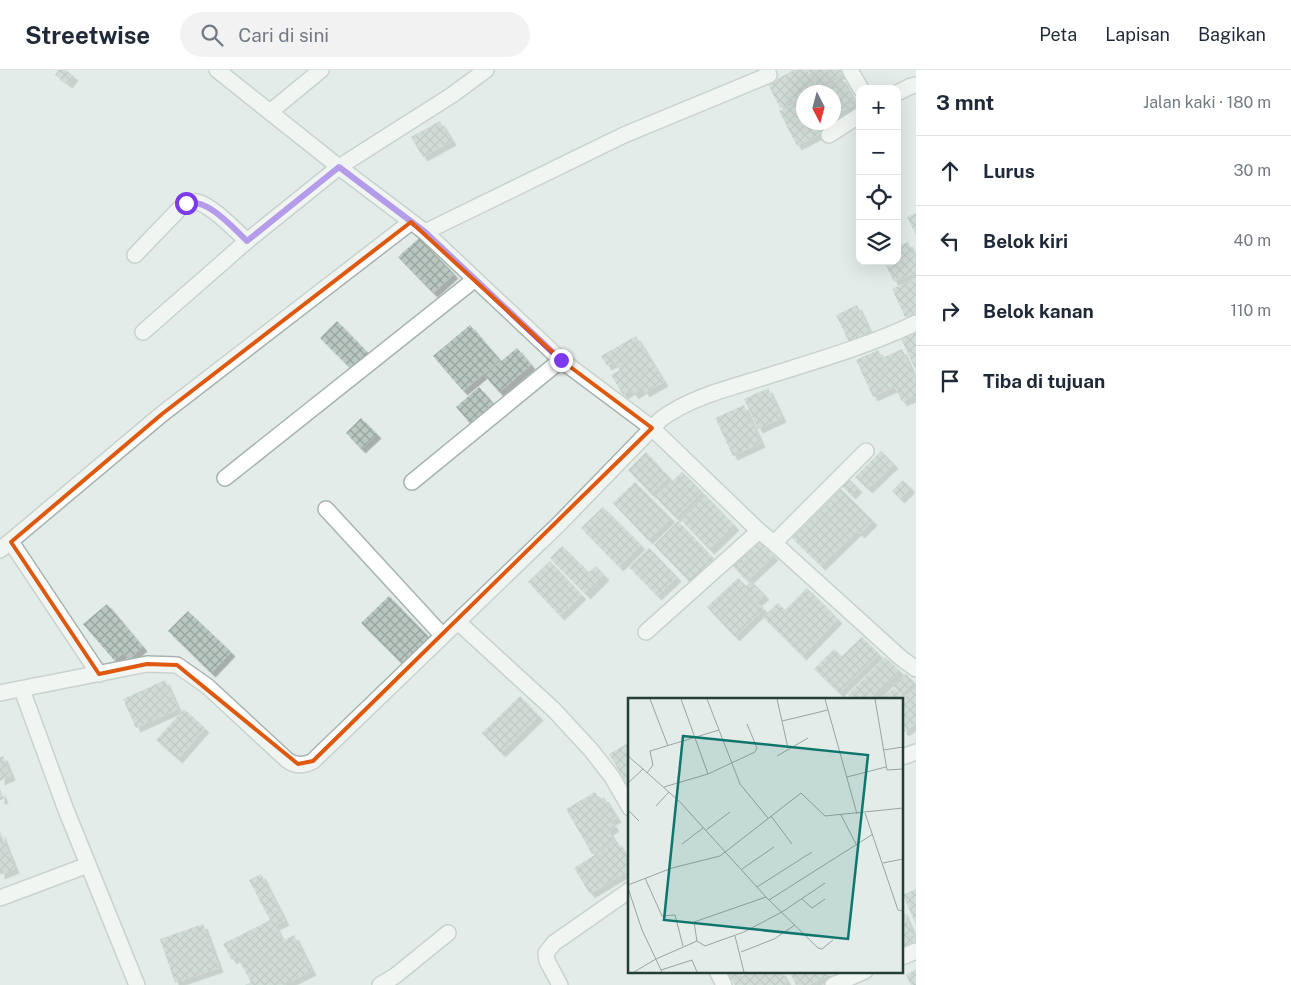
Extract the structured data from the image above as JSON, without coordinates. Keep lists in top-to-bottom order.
{
  "north": "bottom",
  "page": {
    "header": "Streetwise",
    "search": "Cari di sini",
    "nav": ["Peta", "Lapisan", "Bagikan"],
    "heading": ["3 mnt", "Jalan kaki · 180 m"],
    "map_buttons": ["+", "−"],
    "list": [
      ["Lurus", "30 m"],
      ["Belok kiri", "40 m"],
      ["Belok kanan", "110 m"],
      "Tiba di tujuan"
    ]
  }
}
